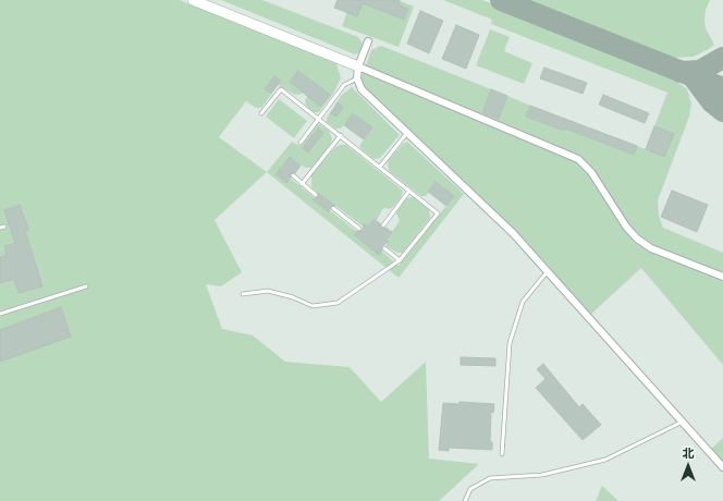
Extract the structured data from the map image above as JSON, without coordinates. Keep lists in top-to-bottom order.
{
  "north": "top"
}
